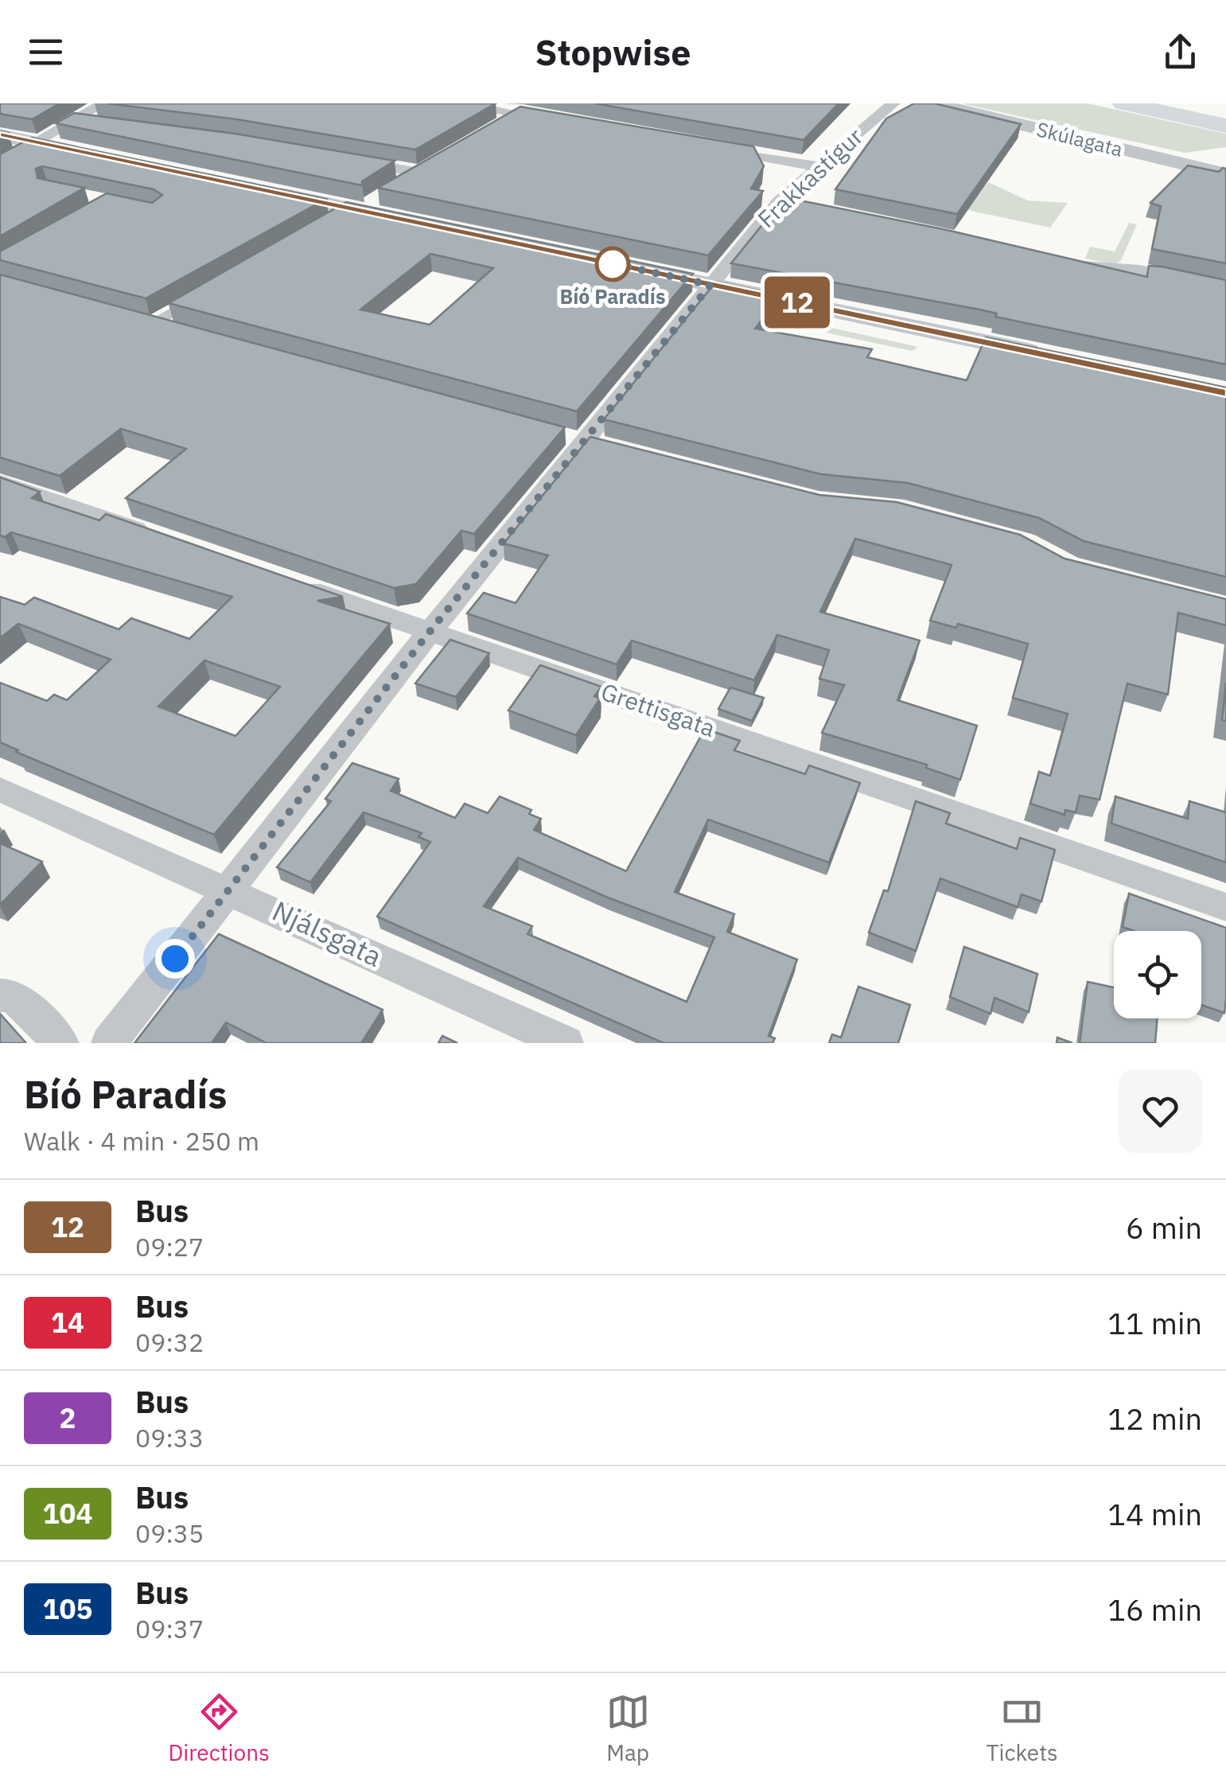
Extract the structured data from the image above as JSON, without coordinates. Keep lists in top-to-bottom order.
{
  "streets": {
    "street": [
      "Skúlagata",
      "Frakkastígur",
      "Grettisgata",
      "Njálsgata"
    ]
  },
  "crossings": [
    ["Frakkastígur", "Grettisgata"],
    ["Frakkastígur", "Njálsgata"]
  ],
  "places": ["Bíó Paradís"],
  "lines": ["bus line 12"],
  "page": {
    "header": "Stopwise",
    "on_map": "12",
    "heading": ["Bíó Paradís", "Walk · 4 min · 250 m"],
    "list": [
      {
        "mark": "12",
        "name": "Bus",
        "note": "09:27",
        "value": "6 min"
      },
      {
        "mark": "14",
        "name": "Bus",
        "note": "09:32",
        "value": "11 min"
      },
      {
        "mark": "2",
        "name": "Bus",
        "note": "09:33",
        "value": "12 min"
      },
      {
        "mark": "104",
        "name": "Bus",
        "note": "09:35",
        "value": "14 min"
      },
      {
        "mark": "105",
        "name": "Bus",
        "note": "09:37",
        "value": "16 min"
      }
    ],
    "tabs": ["Directions", "Map", "Tickets"]
  }
}
